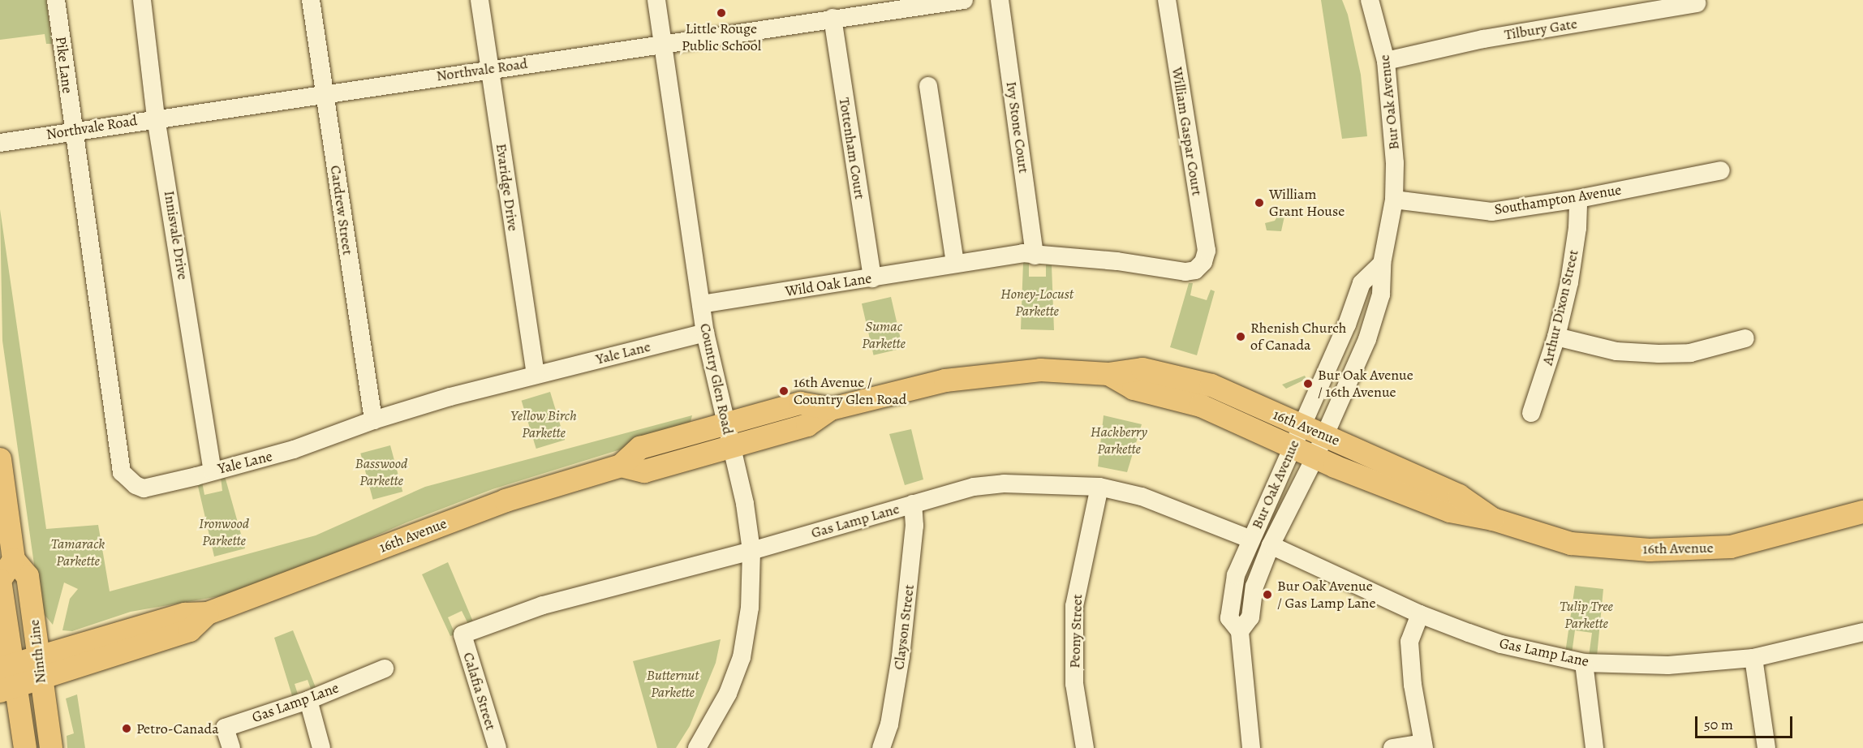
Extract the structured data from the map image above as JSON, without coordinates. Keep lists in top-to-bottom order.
{
  "streets": {
    "main road": ["16th Avenue", "Ninth Line"],
    "street": [
      "Tilbury Gate",
      "Pike Lane",
      "Northvale Road",
      "Bur Oak Avenue",
      "Ivy Stone Court",
      "William Gaspar Court",
      "Tottenham Court",
      "Evaridge Drive",
      "Southampton Avenue",
      "Cardrew Street",
      "Innisvale Drive",
      "Wild Oak Lane",
      "Arthur Dixon Street",
      "Yale Lane",
      "Country Glen Road",
      "Gas Lamp Lane",
      "Clayson Street",
      "Peony Street",
      "Calafia Street"
    ]
  },
  "crossings": [
    ["Tilbury Gate", "Bur Oak Avenue"],
    ["Pike Lane", "Northvale Road"],
    ["Pike Lane", "Yale Lane"],
    ["Northvale Road", "Tottenham Court"],
    ["Northvale Road", "Evaridge Drive"],
    ["Northvale Road", "Cardrew Street"],
    ["Northvale Road", "Innisvale Drive"],
    ["Northvale Road", "Yale Lane"],
    ["Northvale Road", "Country Glen Road"],
    ["Bur Oak Avenue", "Southampton Avenue"],
    ["Bur Oak Avenue", "16th Avenue"],
    ["Bur Oak Avenue", "Gas Lamp Lane"],
    ["Ivy Stone Court", "Wild Oak Lane"],
    ["William Gaspar Court", "Wild Oak Lane"],
    ["Tottenham Court", "Wild Oak Lane"],
    ["Evaridge Drive", "Yale Lane"],
    ["Southampton Avenue", "Arthur Dixon Street"],
    ["Cardrew Street", "Yale Lane"],
    ["Innisvale Drive", "Yale Lane"],
    ["Wild Oak Lane", "Country Glen Road"],
    ["Yale Lane", "Country Glen Road"],
    ["Country Glen Road", "16th Avenue"],
    ["Country Glen Road", "Gas Lamp Lane"],
    ["16th Avenue", "Ninth Line"],
    ["Gas Lamp Lane", "Clayson Street"],
    ["Gas Lamp Lane", "Peony Street"],
    ["Gas Lamp Lane", "Calafia Street"]
  ],
  "parks": [
    "Honey-Locust Parkette",
    "Sumac Parkette",
    "Yellow Birch Parkette",
    "Hackberry Parkette",
    "Basswood Parkette",
    "Ironwood Parkette",
    "Tamarack Parkette",
    "Tulip Tree Parkette",
    "Butternut Parkette"
  ],
  "places": [
    "Little Rouge Public School",
    "William Grant House",
    "Rhenish Church of Canada",
    "Bur Oak Avenue / 16th Avenue",
    "16th Avenue / Country Glen Road",
    "Bur Oak Avenue / Gas Lamp Lane",
    "Petro-Canada"
  ],
  "scale_bar": "50 m"
}
